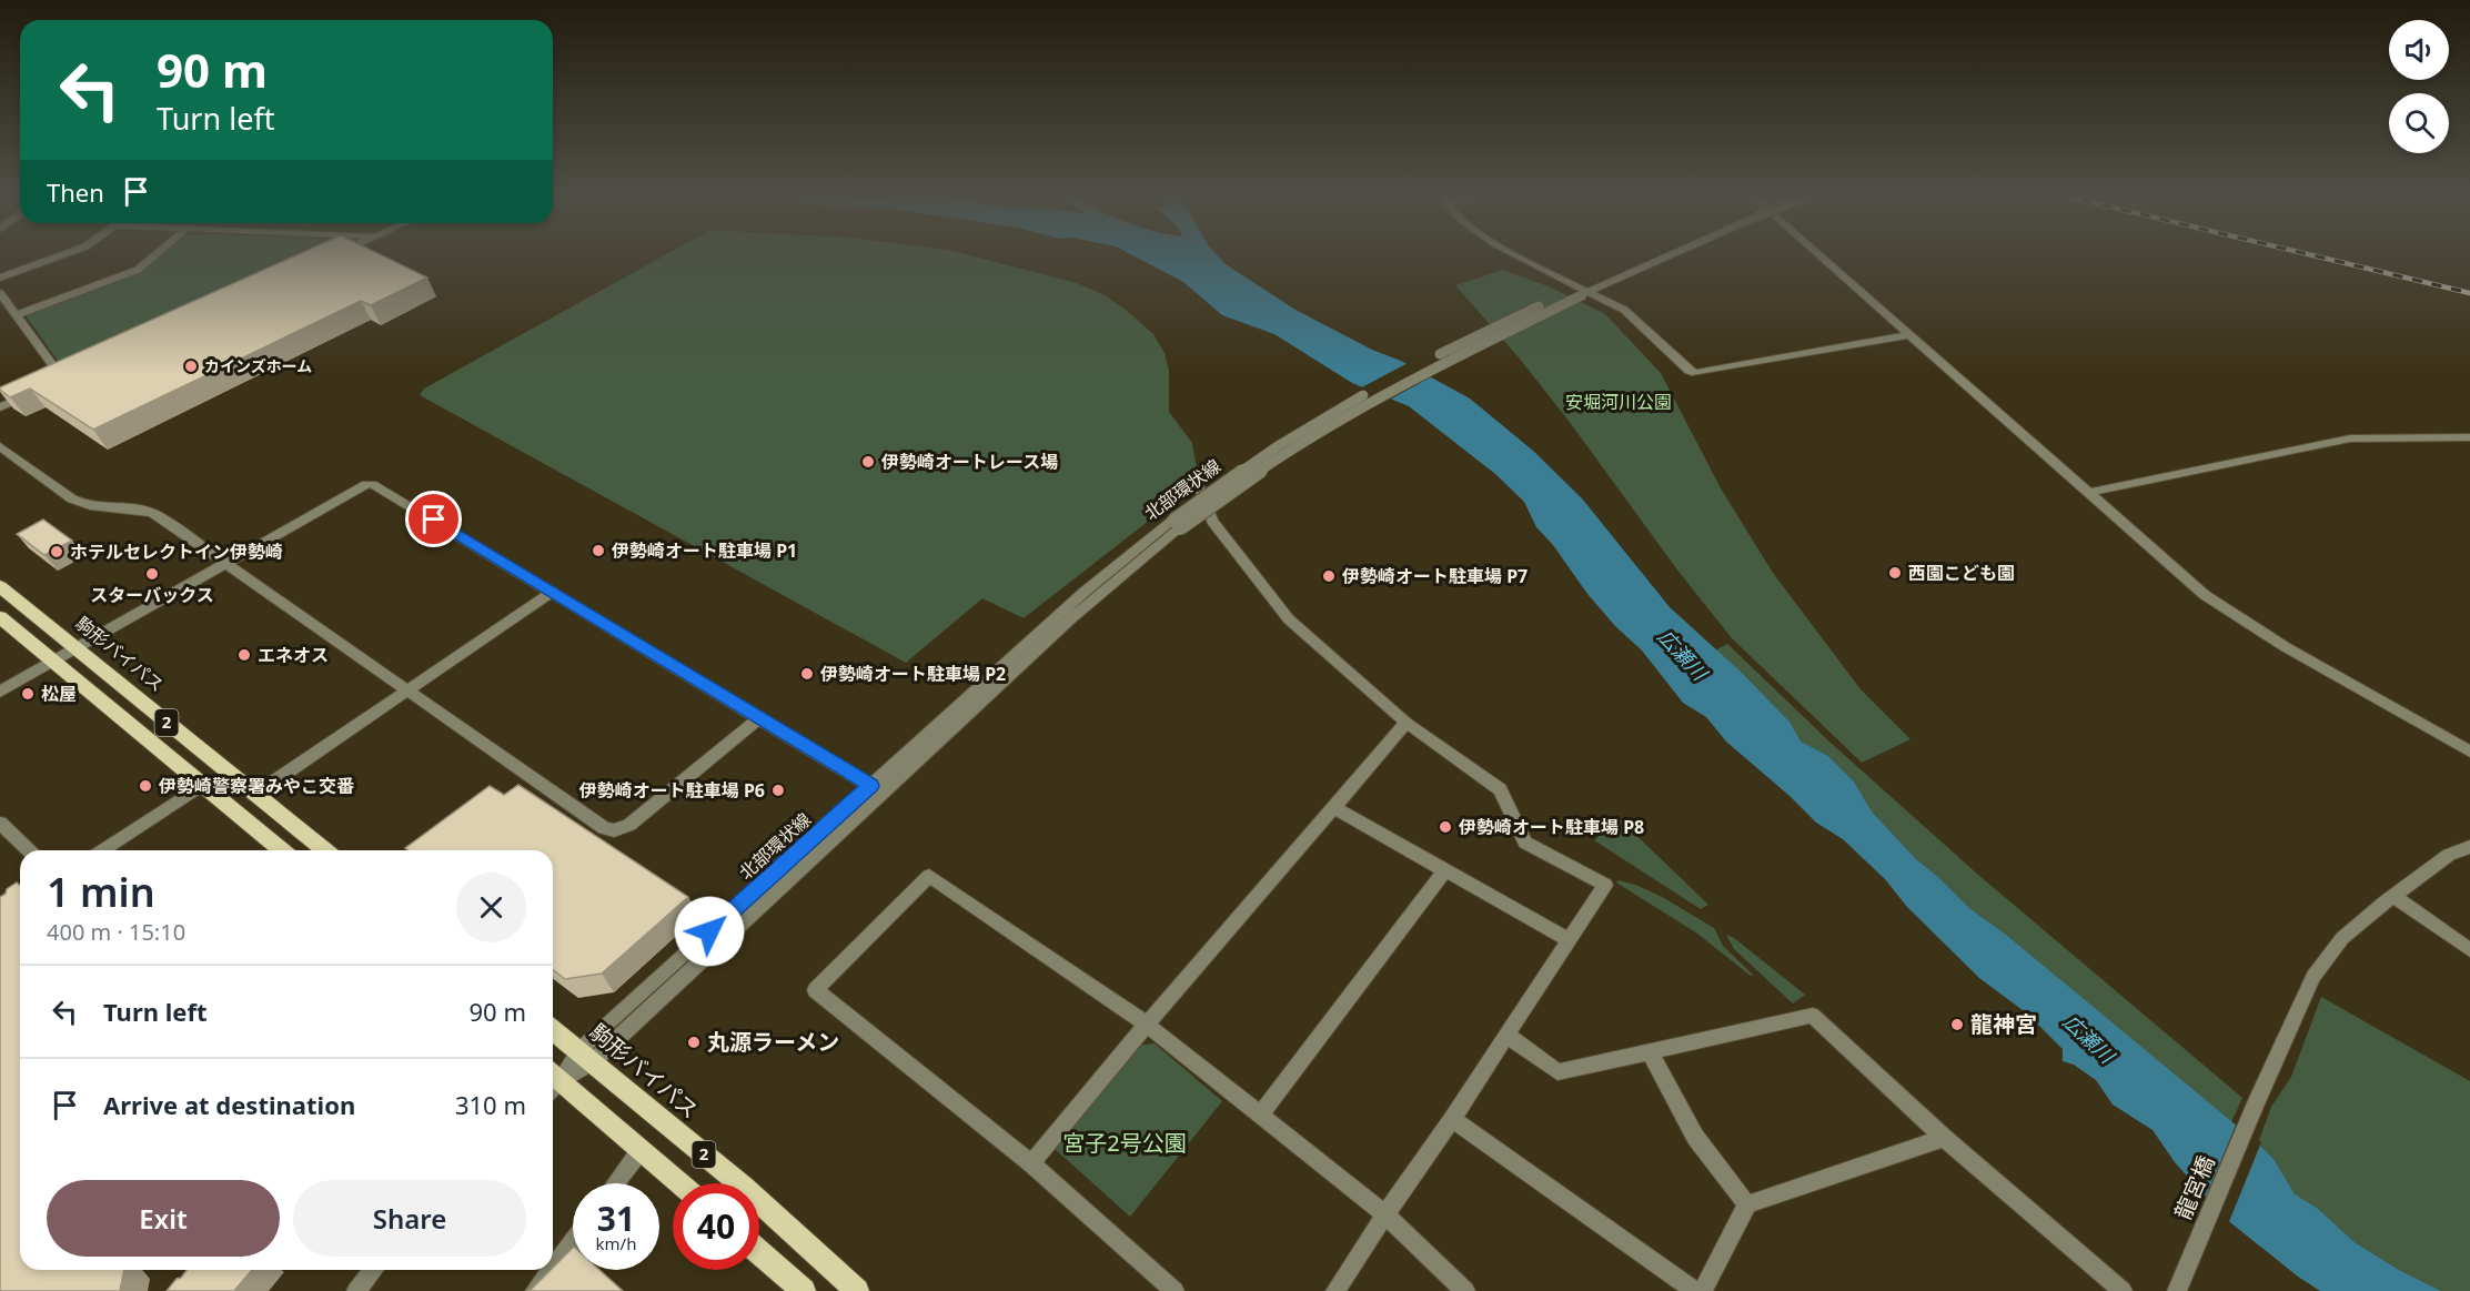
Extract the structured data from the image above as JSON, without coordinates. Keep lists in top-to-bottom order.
{
  "streets": {
    "main road": ["駒形バイパス", "2"],
    "street": ["北部環状線", "龍宮橋"]
  },
  "crossings": [
    ["北部環状線", "駒形バイパス"]
  ],
  "water": ["広瀬川"],
  "parks": ["安堀河川公園", "宮子2号公園"],
  "places": [
    "カインズホーム",
    "伊勢崎オートレース場",
    "伊勢崎オート駐車場 P1",
    "ホテルセレクトイン伊勢崎",
    "西園こども園",
    "スターバックス",
    "伊勢崎オート駐車場 P7",
    "エネオス",
    "伊勢崎オート駐車場 P2",
    "松屋",
    "伊勢崎警察署みやこ交番",
    "伊勢崎オート駐車場 P6",
    "伊勢崎オート駐車場 P8",
    "龍神宮",
    "丸源ラーメン"
  ],
  "page": {
    "turn": ["90 m", "Turn left"],
    "then": "Then",
    "heading": ["1 min", "400 m · 15:10"],
    "list": [
      {
        "name": "Turn left",
        "value": "90 m"
      },
      {
        "name": "Arrive at destination",
        "value": "310 m"
      }
    ],
    "buttons": ["Exit", "Share"],
    "speed": "31 km/h",
    "limit": "40"
  }
}
